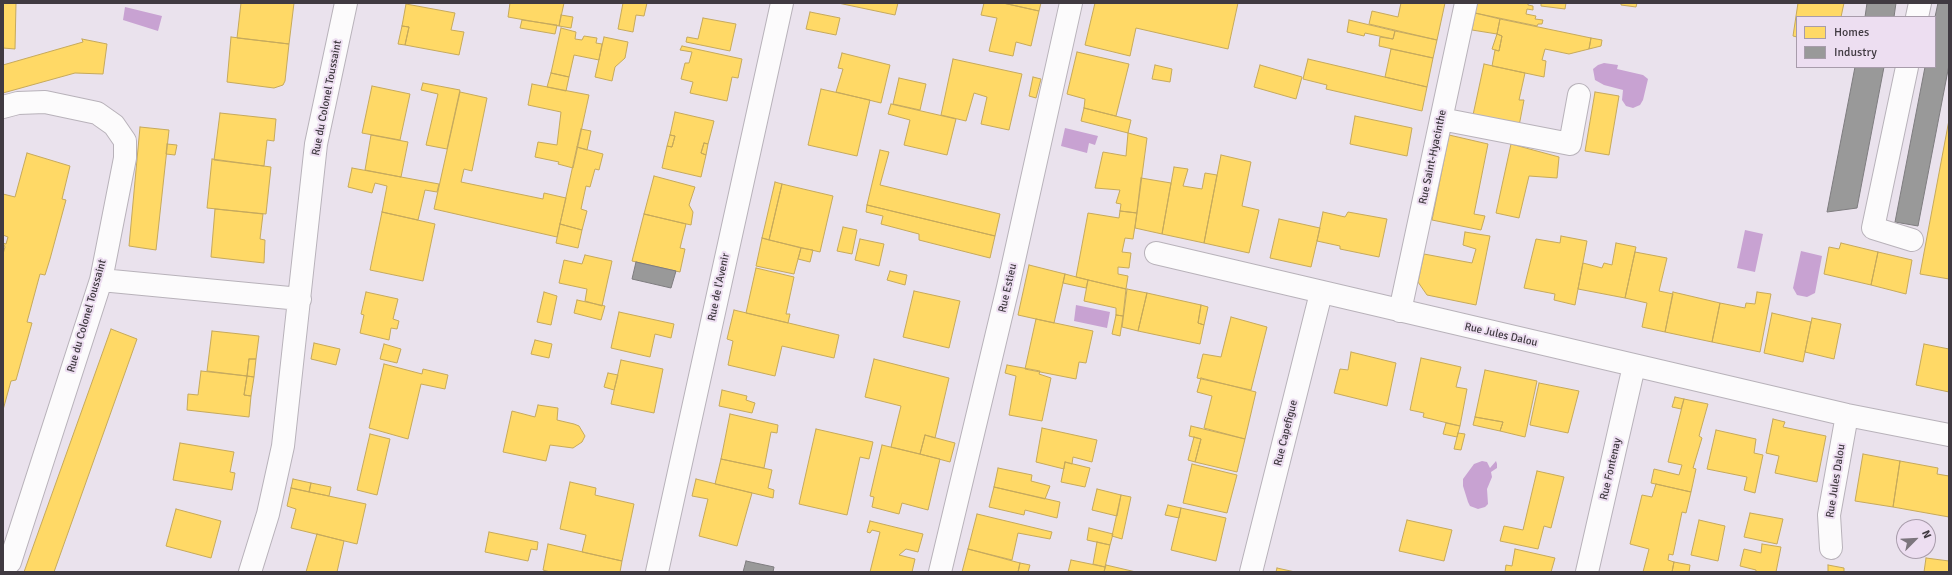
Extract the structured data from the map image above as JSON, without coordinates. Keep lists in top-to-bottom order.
{
  "streets": {
    "street": [
      "Rue du Colonel Toussaint",
      "Rue Saint-Hyacinthe",
      "Rue de l'Avenir",
      "Rue Estieu",
      "Rue Jules Dalou",
      "Rue Capefigue",
      "Rue Fontenay"
    ]
  },
  "crossings": [
    ["Rue Saint-Hyacinthe", "Rue Jules Dalou"],
    ["Rue Jules Dalou", "Rue Capefigue"],
    ["Rue Jules Dalou", "Rue Fontenay"]
  ],
  "legend": ["Homes", "Industry"],
  "north": "top right"
}
